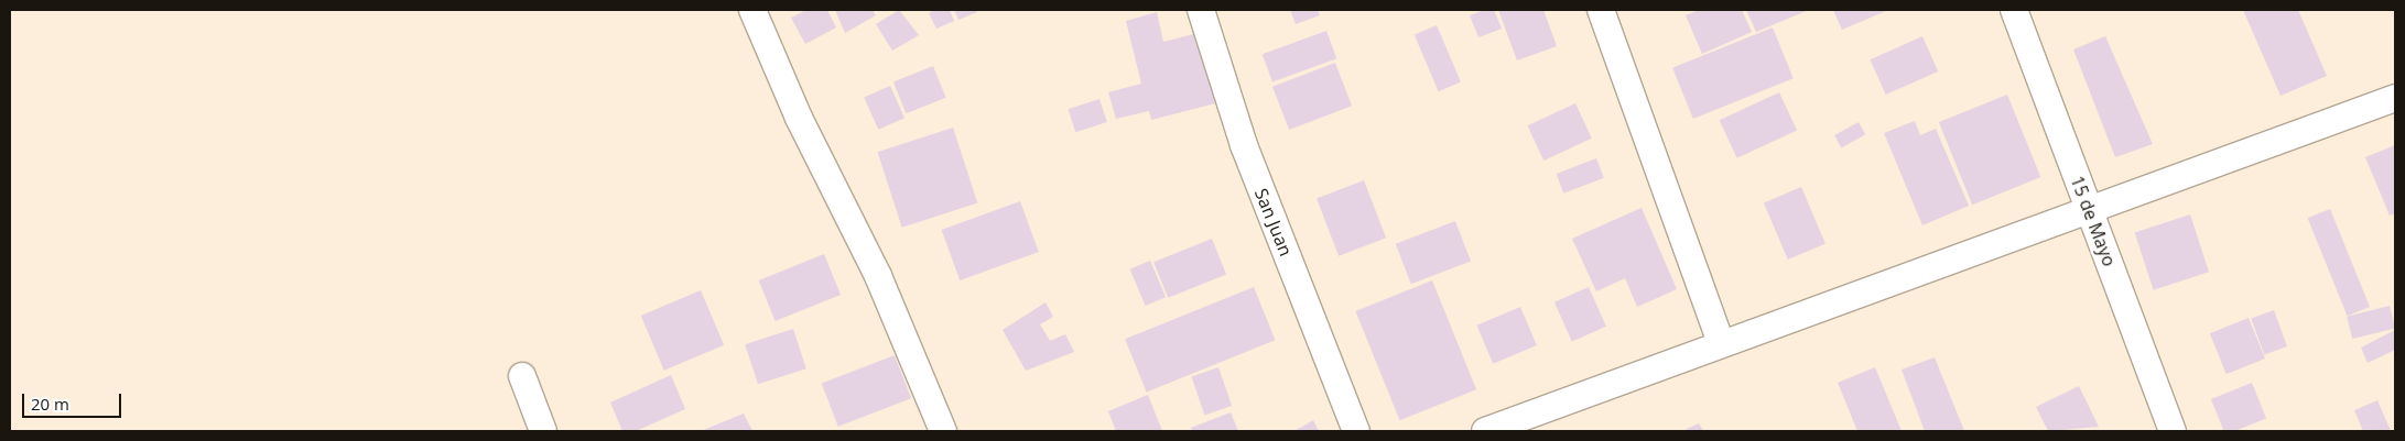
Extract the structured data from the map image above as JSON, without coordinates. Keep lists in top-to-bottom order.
{
  "streets": {
    "street": ["15 de Mayo", "San Juan"]
  },
  "scale_bar": "20 m"
}
